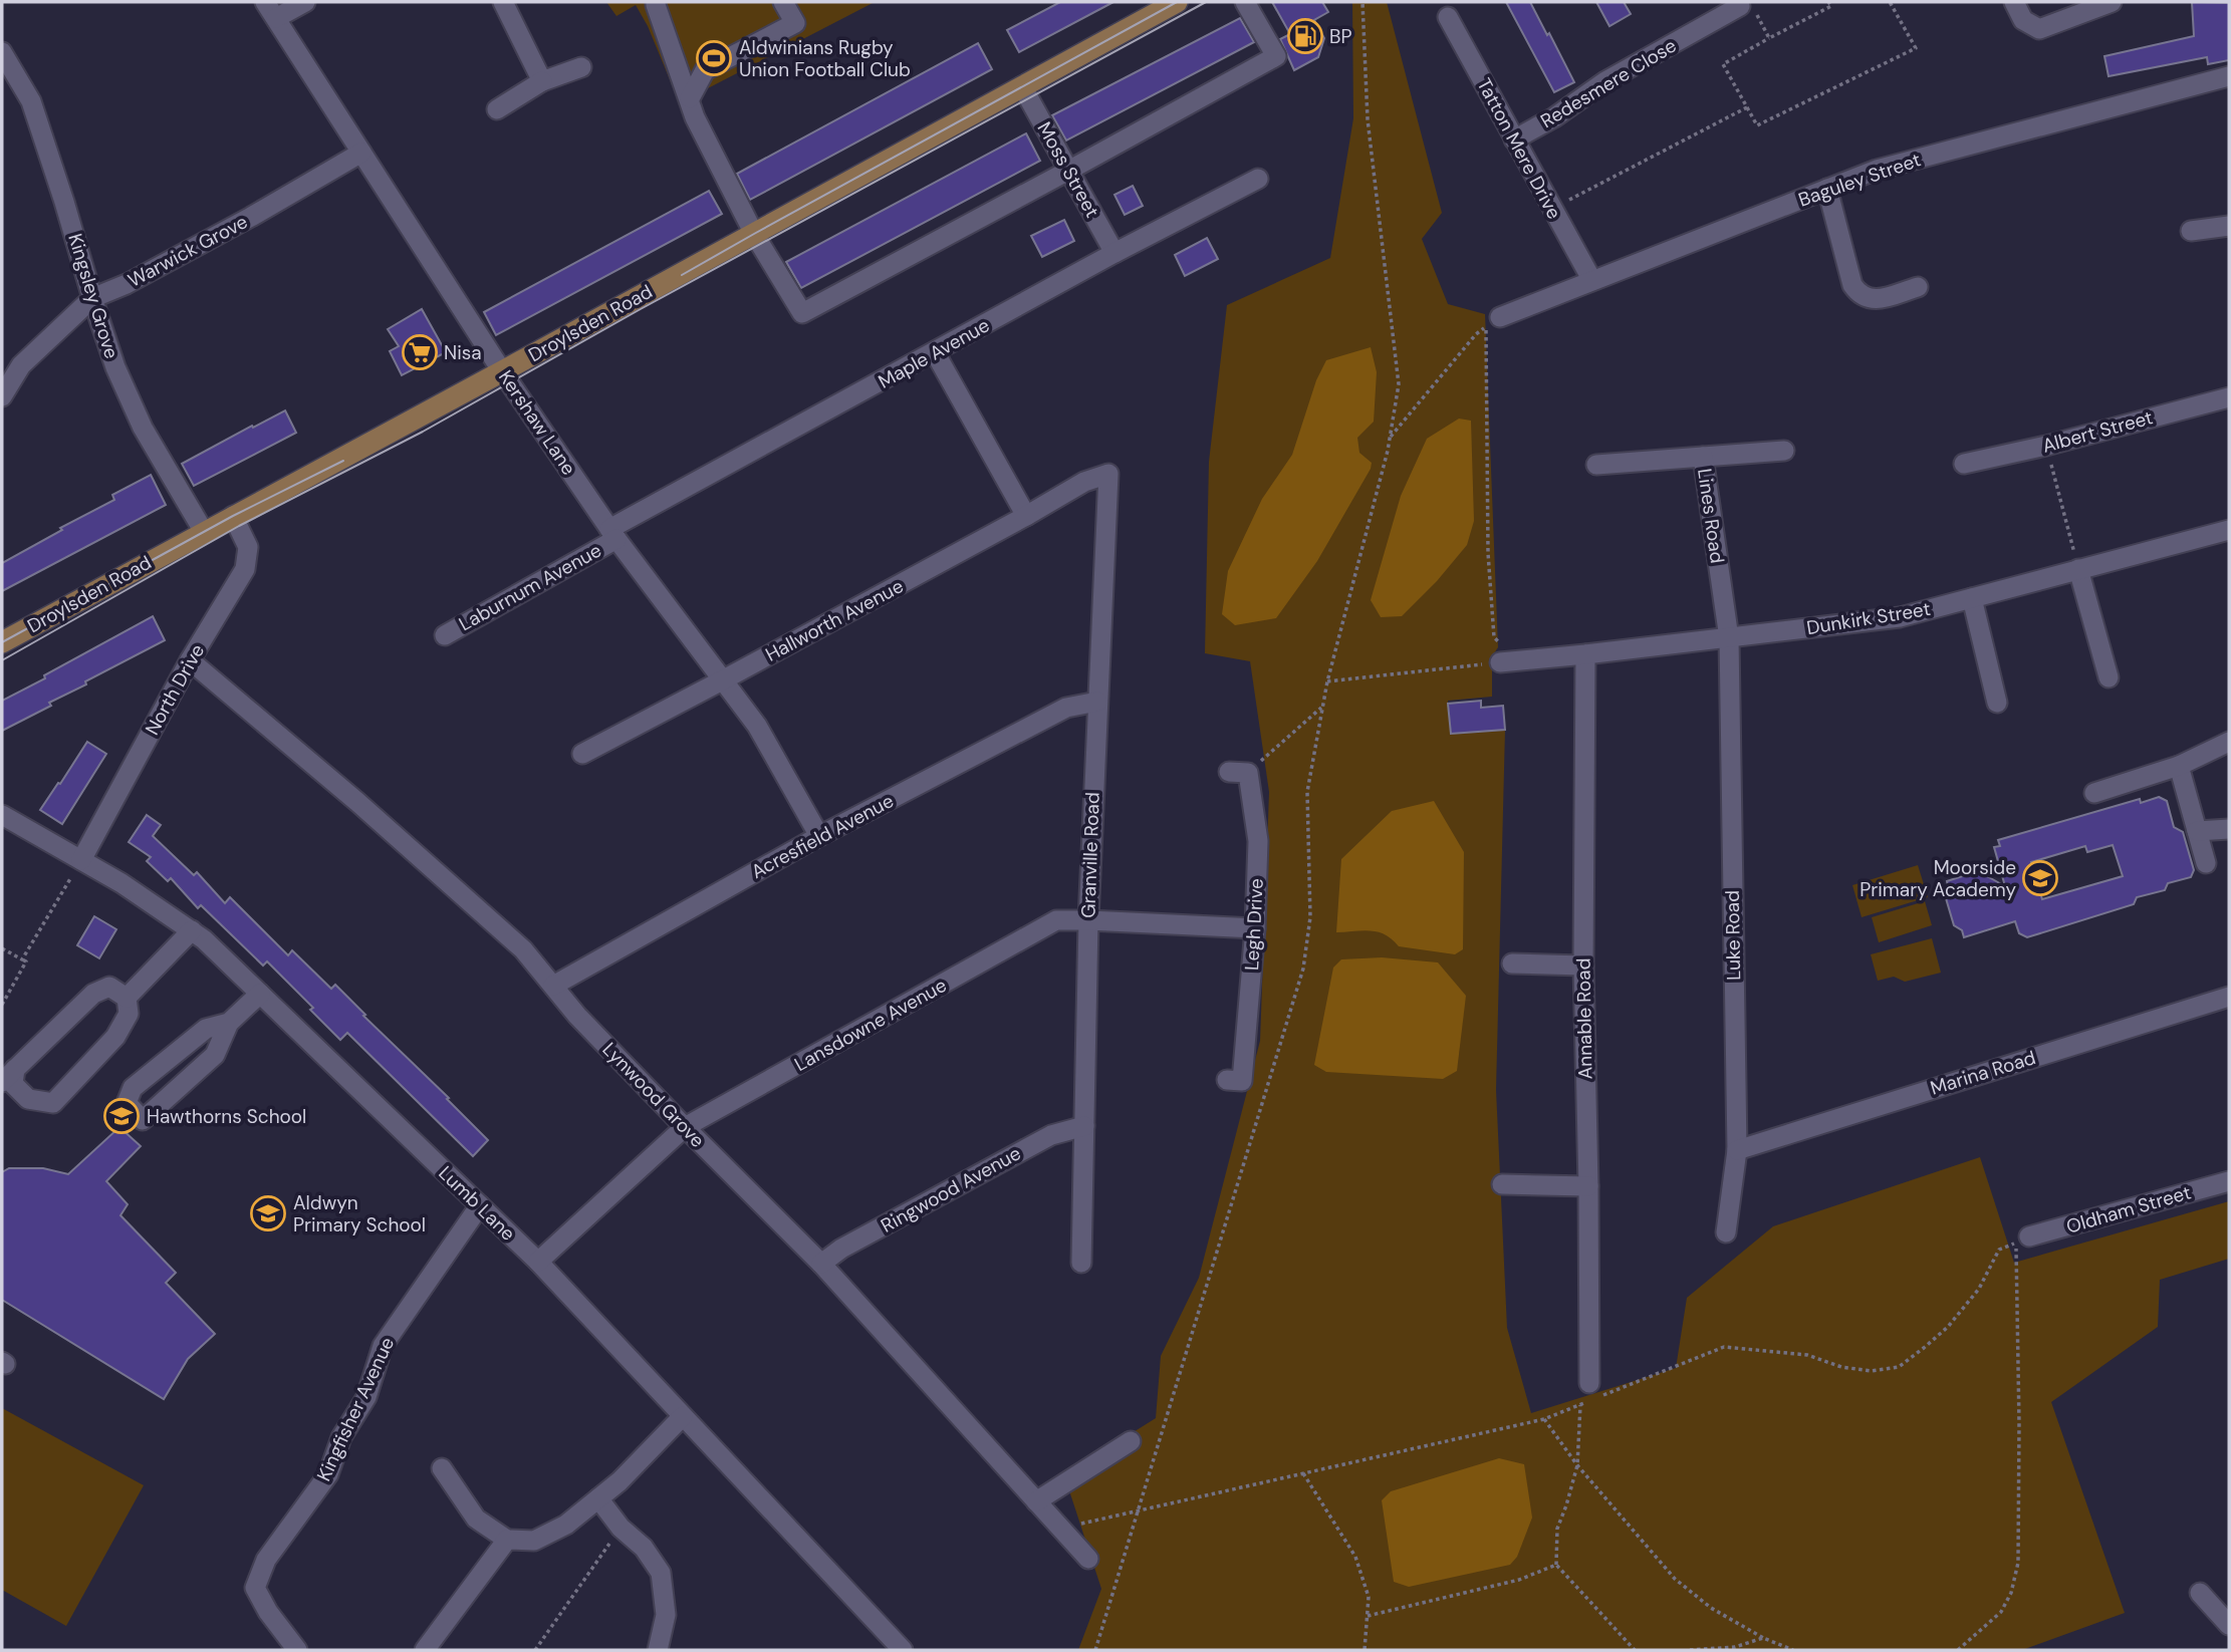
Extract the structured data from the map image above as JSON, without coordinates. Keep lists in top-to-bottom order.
{
  "streets": {
    "main road": ["Droylsden Road"],
    "street": [
      "Redesmere Close",
      "Tatton Mere Drive",
      "Moss Street",
      "Baguley Street",
      "Warwick Grove",
      "Kingsley Grove",
      "Maple Avenue",
      "Kershaw Lane",
      "Albert Street",
      "Lines Road",
      "Laburnum Avenue",
      "Dunkirk Street",
      "Hallworth Avenue",
      "North Drive",
      "Acresfield Avenue",
      "Granville Road",
      "Legh Drive",
      "Luke Road",
      "Annable Road",
      "Lansdowne Avenue",
      "Marina Road",
      "Lynwood Grove",
      "Ringwood Avenue",
      "Lumb Lane",
      "Oldham Street",
      "Kingfisher Avenue"
    ]
  },
  "crossings": [
    ["Redesmere Close", "Tatton Mere Drive"],
    ["Tatton Mere Drive", "Baguley Street"],
    ["Moss Street", "Droylsden Road"],
    ["Moss Street", "Maple Avenue"],
    ["Warwick Grove", "Kingsley Grove"],
    ["Warwick Grove", "Kershaw Lane"],
    ["Kingsley Grove", "Droylsden Road"],
    ["Droylsden Road", "Kershaw Lane"],
    ["Droylsden Road", "North Drive"],
    ["Maple Avenue", "Kershaw Lane"],
    ["Maple Avenue", "Laburnum Avenue"],
    ["Kershaw Lane", "Laburnum Avenue"],
    ["Kershaw Lane", "Hallworth Avenue"],
    ["Kershaw Lane", "Acresfield Avenue"],
    ["Lines Road", "Dunkirk Street"],
    ["Lines Road", "Luke Road"],
    ["Dunkirk Street", "Luke Road"],
    ["Dunkirk Street", "Annable Road"],
    ["Hallworth Avenue", "Granville Road"],
    ["North Drive", "Lynwood Grove"],
    ["North Drive", "Lumb Lane"],
    ["Acresfield Avenue", "Granville Road"],
    ["Acresfield Avenue", "Lynwood Grove"],
    ["Granville Road", "Lansdowne Avenue"],
    ["Granville Road", "Ringwood Avenue"],
    ["Legh Drive", "Lansdowne Avenue"],
    ["Luke Road", "Marina Road"],
    ["Lansdowne Avenue", "Lynwood Grove"],
    ["Lansdowne Avenue", "Lumb Lane"],
    ["Lynwood Grove", "Ringwood Avenue"],
    ["Lumb Lane", "Kingfisher Avenue"]
  ],
  "places": {
    "fuel station": ["BP"],
    "sports": ["Aldwinians Rugby Union Football Club"],
    "supermarket": ["Nisa"],
    "school or university": ["Moorside Primary Academy", "Hawthorns School", "Aldwyn Primary School"]
  }
}
